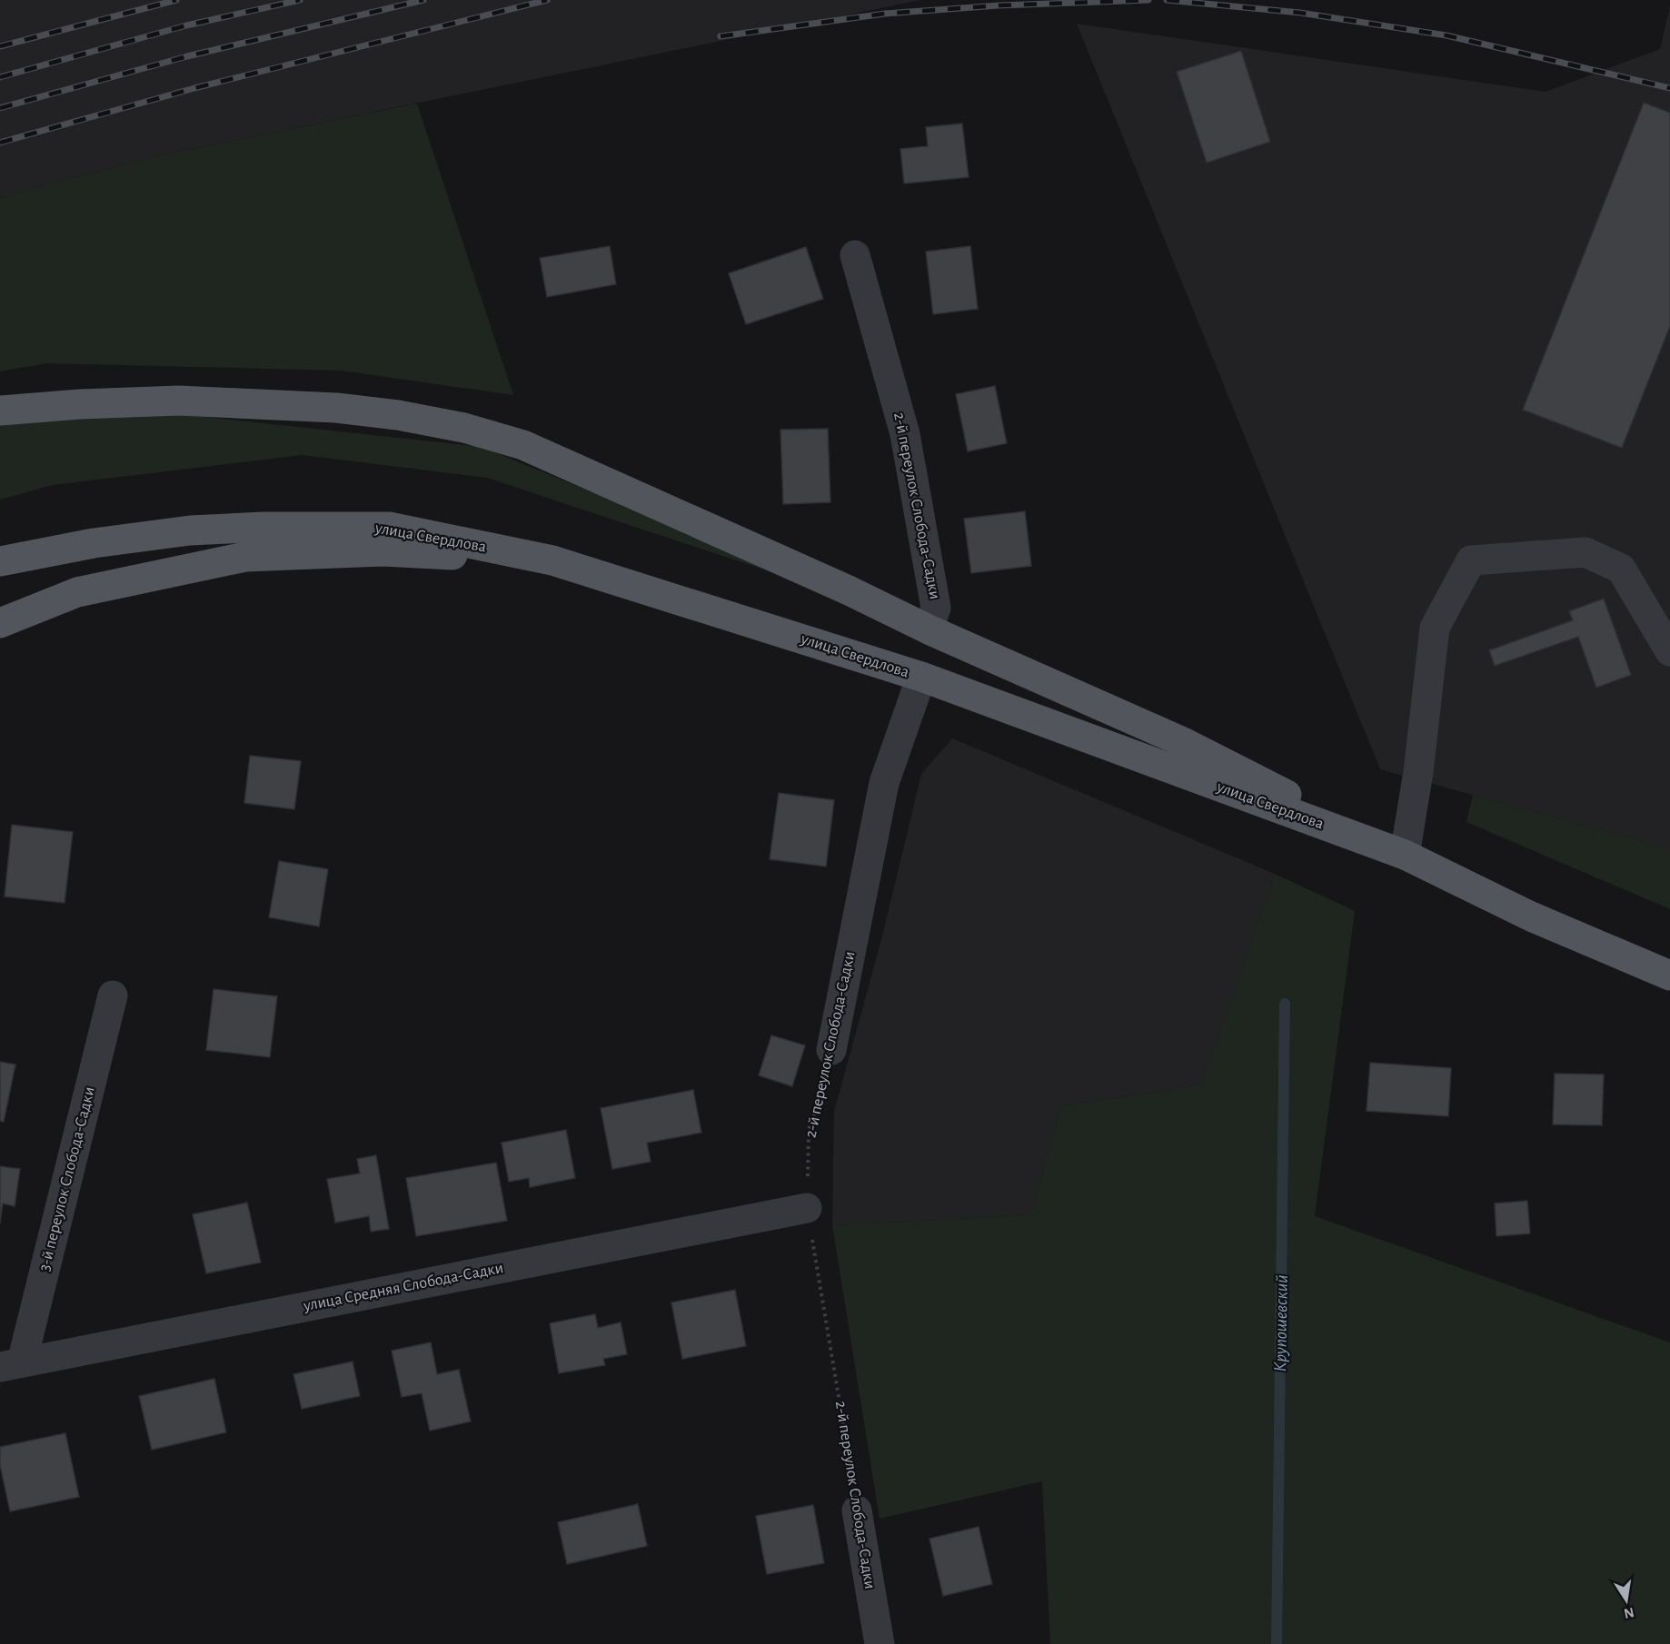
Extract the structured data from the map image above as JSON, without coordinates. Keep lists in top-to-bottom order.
{
  "streets": {
    "main road": ["улица Свердлова"],
    "street": ["2-й переулок Слобода-Садки", "3-й переулок Слобода-Садки", "улица Средняя Слобода-Садки"]
  },
  "crossings": [
    ["2-й переулок Слобода-Садки", "улица Свердлова"],
    ["2-й переулок Слобода-Садки", "улица Средняя Слобода-Садки"],
    ["3-й переулок Слобода-Садки", "улица Средняя Слобода-Садки"]
  ],
  "water": ["Крупошевский"],
  "north": "bottom"
}
